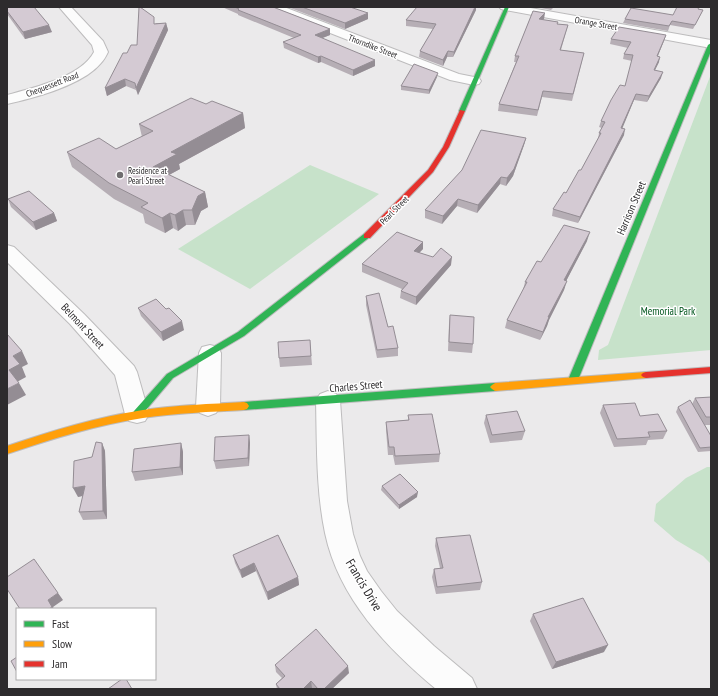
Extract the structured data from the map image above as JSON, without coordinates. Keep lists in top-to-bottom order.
{
  "streets": {
    "street": [
      "Orange Street",
      "Thorndike Street",
      "Chequessett Road",
      "Harrison Street",
      "Pearl Street",
      "Belmont Street",
      "Charles Street",
      "Francis Drive"
    ]
  },
  "crossings": [
    ["Orange Street", "Harrison Street"],
    ["Orange Street", "Pearl Street"],
    ["Thorndike Street", "Pearl Street"],
    ["Harrison Street", "Charles Street"],
    ["Pearl Street", "Belmont Street"],
    ["Pearl Street", "Charles Street"],
    ["Belmont Street", "Charles Street"],
    ["Charles Street", "Francis Drive"]
  ],
  "parks": ["Memorial Park"],
  "places": ["Residence at Pearl Street"],
  "legend": ["Fast", "Slow", "Jam"]
}
